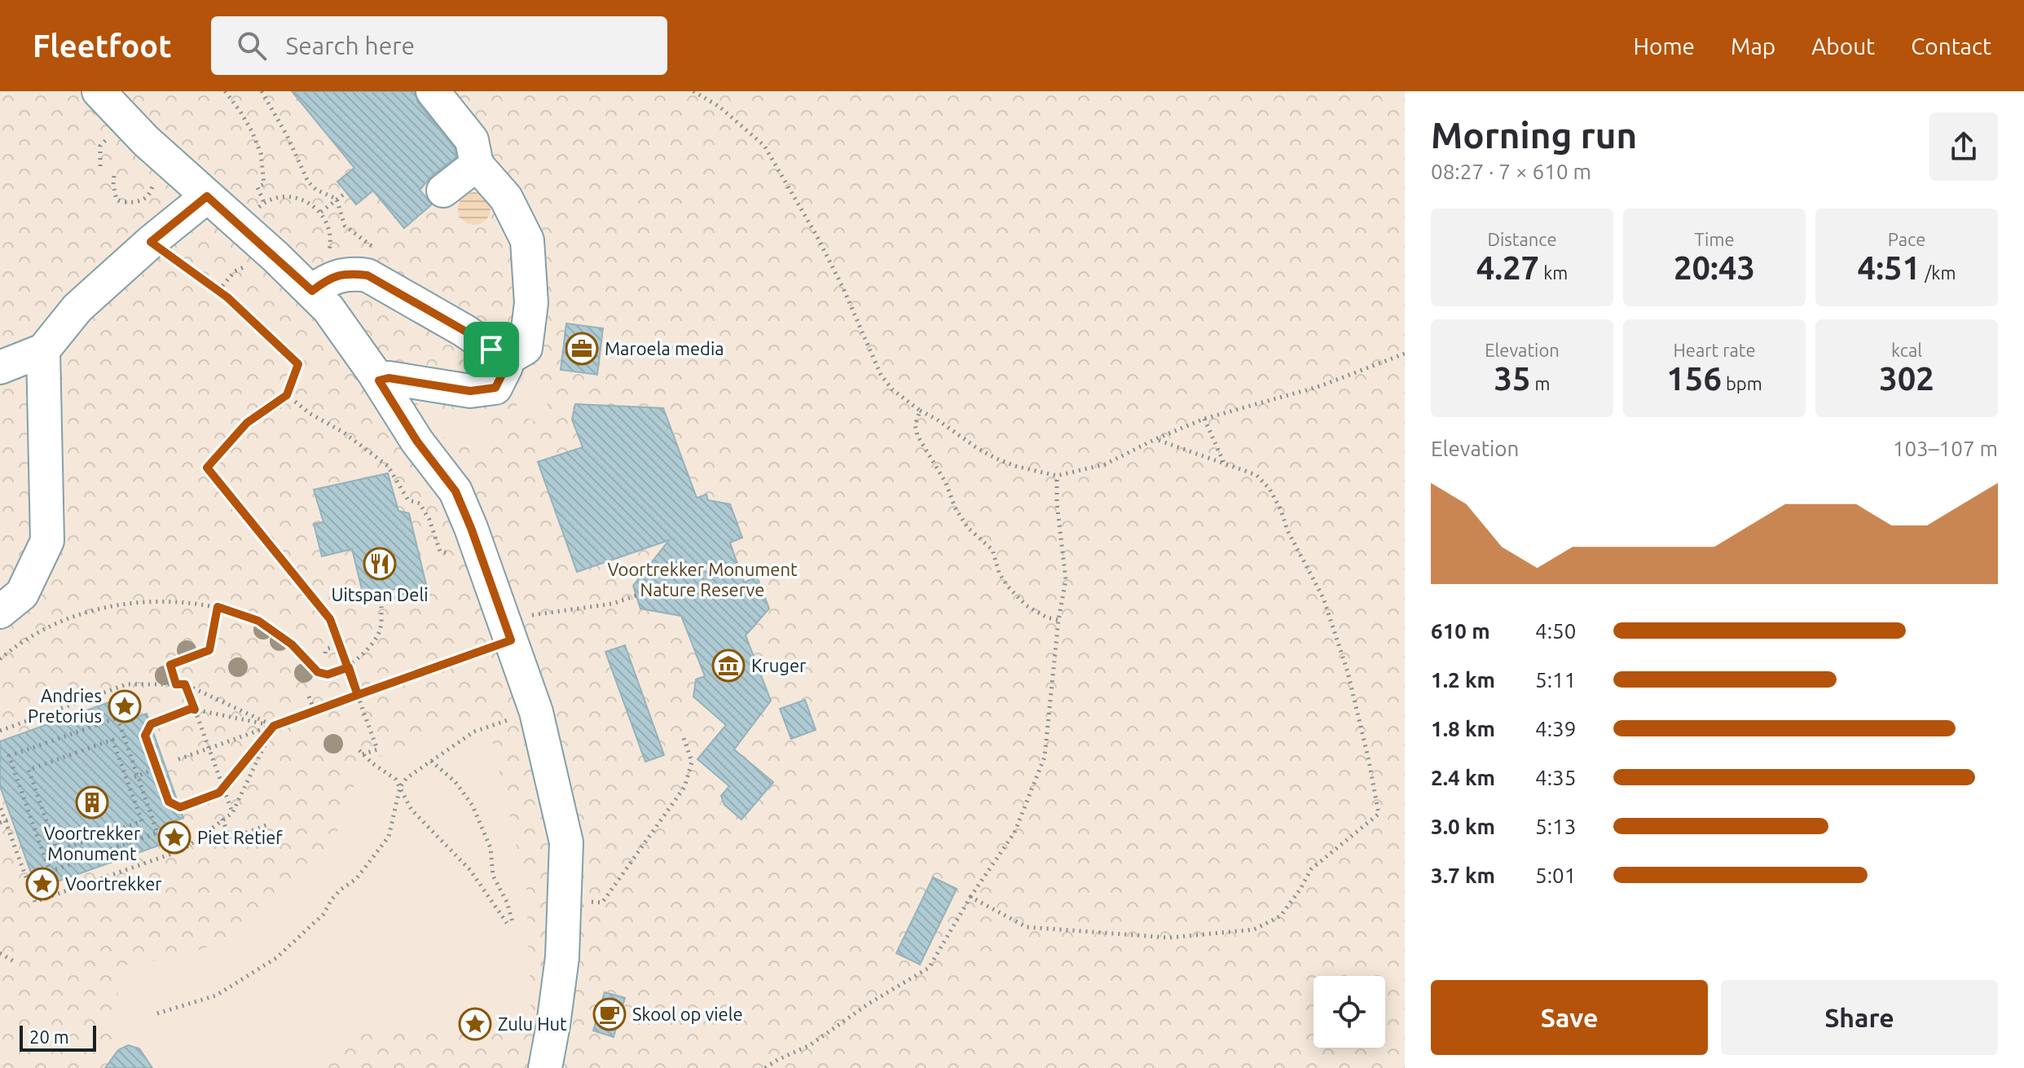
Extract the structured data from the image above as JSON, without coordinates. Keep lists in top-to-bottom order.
{
  "parks": ["Voortrekker Monument Nature Reserve"],
  "places": {
    "office": ["Maroela media"],
    "restaurant": ["Uitspan Deli"],
    "museum": ["Kruger"],
    "place": [
      "Andries Pretorius",
      "Piet Retief",
      "Voortrekker",
      "Zulu Hut"
    ],
    "building": ["Voortrekker Monument"],
    "cafe": ["Skool op viele"]
  },
  "scale_bar": "20 m",
  "page": {
    "header": "Fleetfoot",
    "search": "Search here",
    "nav": [
      "Home",
      "Map",
      "About",
      "Contact"
    ],
    "heading": ["Morning run", "08:27 · 7 × 610 m"],
    "stats": [
      ["Distance", "4.27 km"],
      ["Time", "20:43"],
      ["Pace", "4:51 /km"],
      ["Elevation", "35 m"],
      ["Heart rate", "156 bpm"],
      ["kcal", "302"]
    ],
    "chart": ["Elevation", "103–107 m"],
    "list": [
      {
        "name": "610 m",
        "note": "4:50"
      },
      {
        "name": "1.2 km",
        "note": "5:11"
      },
      {
        "name": "1.8 km",
        "note": "4:39"
      },
      {
        "name": "2.4 km",
        "note": "4:35"
      },
      {
        "name": "3.0 km",
        "note": "5:13"
      },
      {
        "name": "3.7 km",
        "note": "5:01"
      }
    ],
    "buttons": ["Save", "Share"],
    "scale": "20 m"
  }
}
